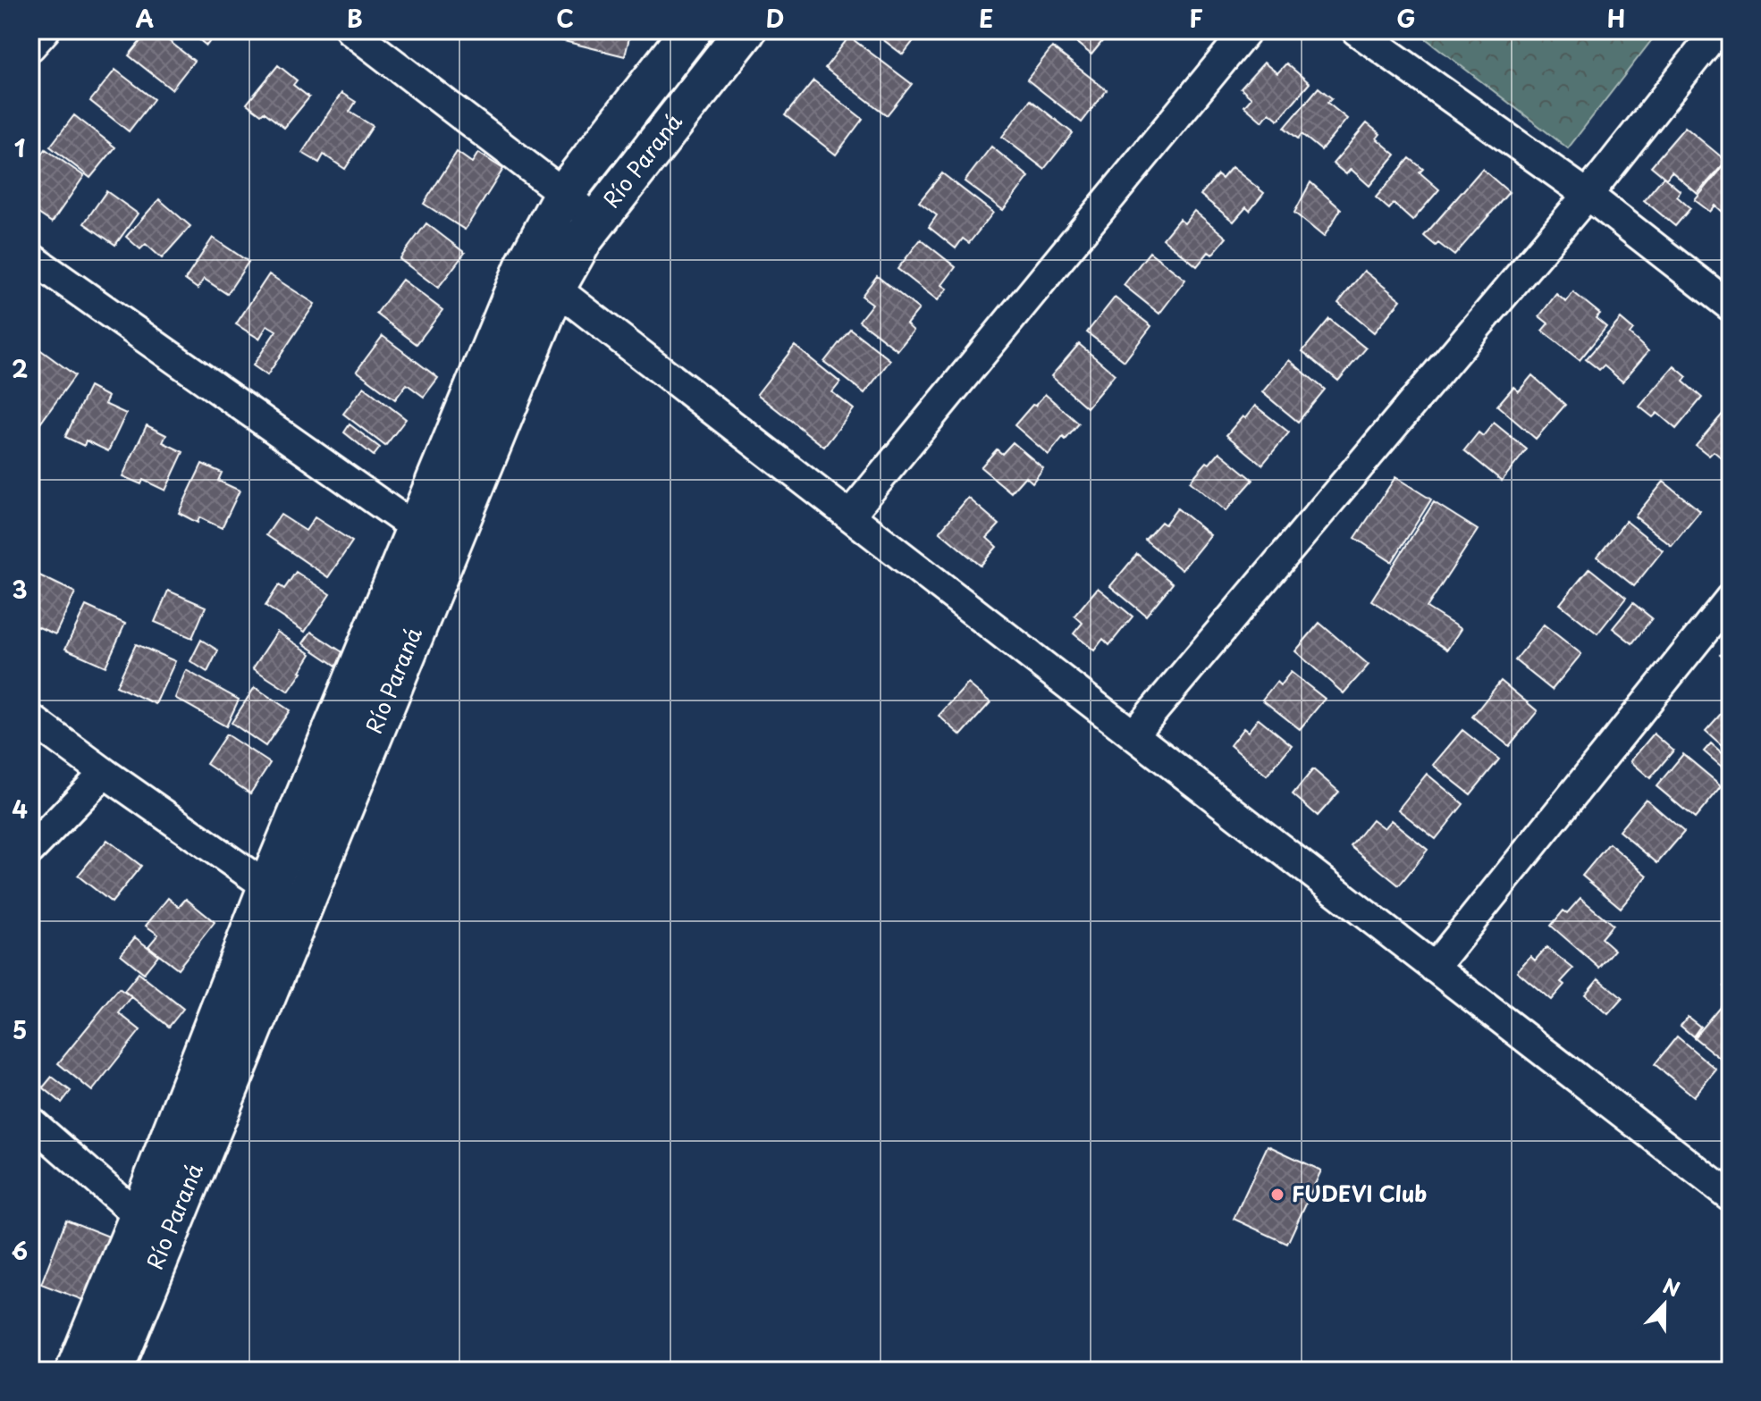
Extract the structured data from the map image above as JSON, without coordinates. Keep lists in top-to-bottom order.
{
  "streets": {
    "street": ["Río Paraná"]
  },
  "places": ["FUDEVI Club"],
  "north": "top",
  "grid": {
    "columns": [
      "A",
      "B",
      "C",
      "D",
      "E",
      "F",
      "G",
      "H"
    ],
    "rows": [
      "1",
      "2",
      "3",
      "4",
      "5",
      "6"
    ]
  }
}
